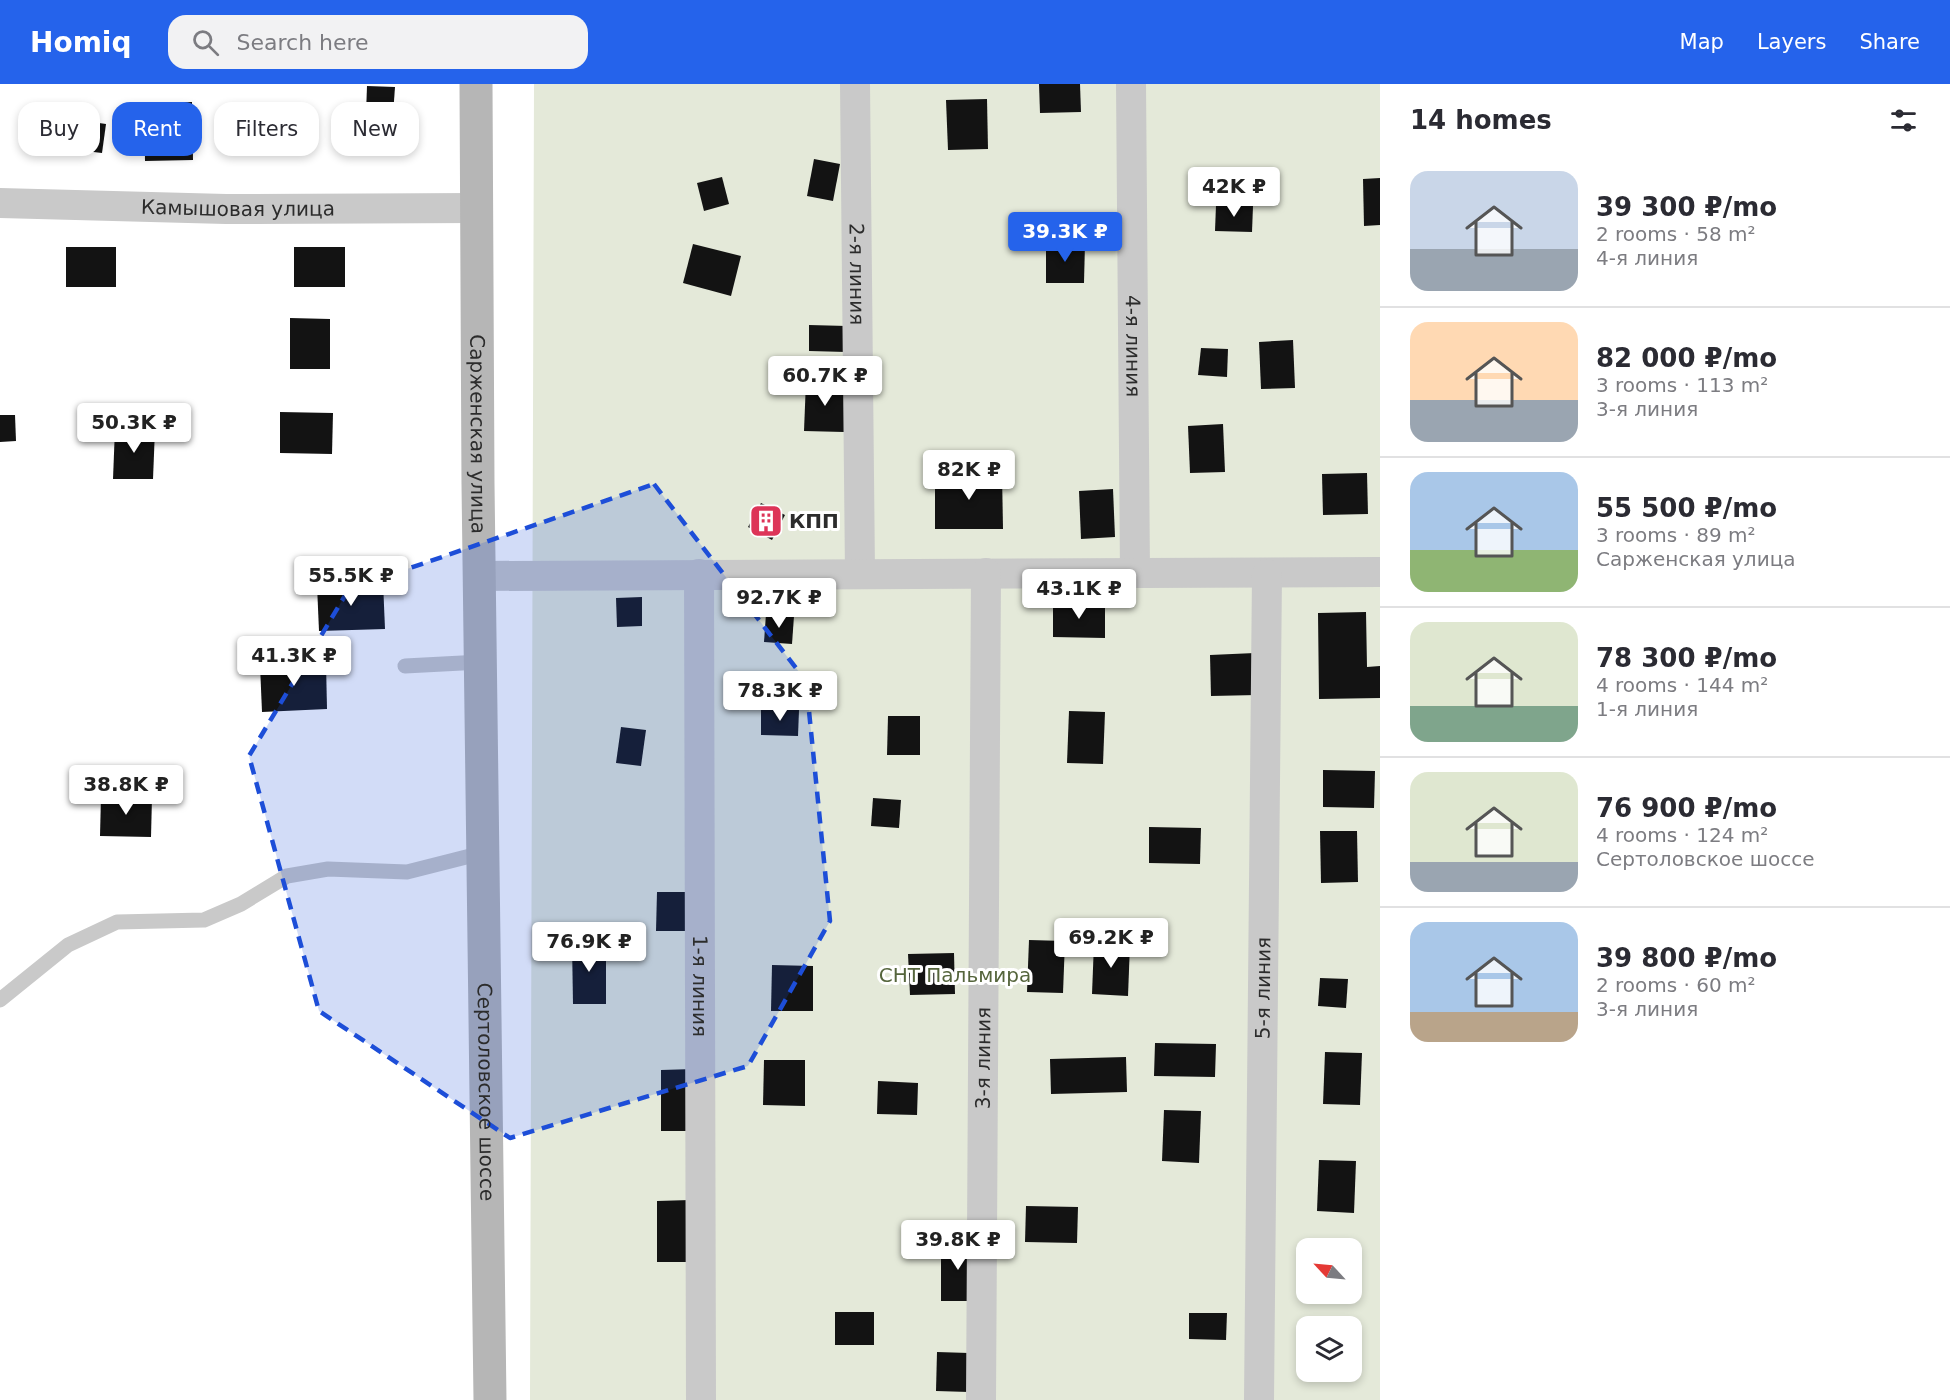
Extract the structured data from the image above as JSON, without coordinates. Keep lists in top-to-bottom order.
{
  "streets": {
    "main road": ["Сарженская улица", "Сертоловское шоссе"],
    "street": [
      "Камышовая улица",
      "2-я линия",
      "4-я линия",
      "1-я линия",
      "5-я линия",
      "3-я линия"
    ]
  },
  "crossings": [
    ["Камышовая улица", "Сарженская улица"],
    ["Сарженская улица", "Сертоловское шоссе"]
  ],
  "parks": ["СНТ Пальмира"],
  "places": {
    "building": ["КПП"]
  },
  "north": "top left",
  "page": {
    "header": "Homiq",
    "search": "Search here",
    "nav": ["Map", "Layers", "Share"],
    "heading": "14 homes",
    "chip": [
      "Buy",
      "Rent",
      "Filters",
      "New"
    ],
    "list": [
      {
        "name": "39 300 ₽/mo",
        "note": "2 rooms · 58 m² · 4-я линия"
      },
      {
        "name": "82 000 ₽/mo",
        "note": "3 rooms · 113 m² · 3-я линия"
      },
      {
        "name": "55 500 ₽/mo",
        "note": "3 rooms · 89 m² · Сарженская улица"
      },
      {
        "name": "78 300 ₽/mo",
        "note": "4 rooms · 144 m² · 1-я линия"
      },
      {
        "name": "76 900 ₽/mo",
        "note": "4 rooms · 124 m² · Сертоловское шоссе"
      },
      {
        "name": "39 800 ₽/mo",
        "note": "2 rooms · 60 m² · 3-я линия"
      }
    ],
    "price": [
      "42K ₽",
      "39.3K ₽",
      "60.7K ₽",
      "50.3K ₽",
      "82K ₽",
      "55.5K ₽",
      "43.1K ₽",
      "92.7K ₽",
      "41.3K ₽",
      "78.3K ₽",
      "38.8K ₽",
      "69.2K ₽",
      "76.9K ₽",
      "39.8K ₽"
    ]
  }
}
